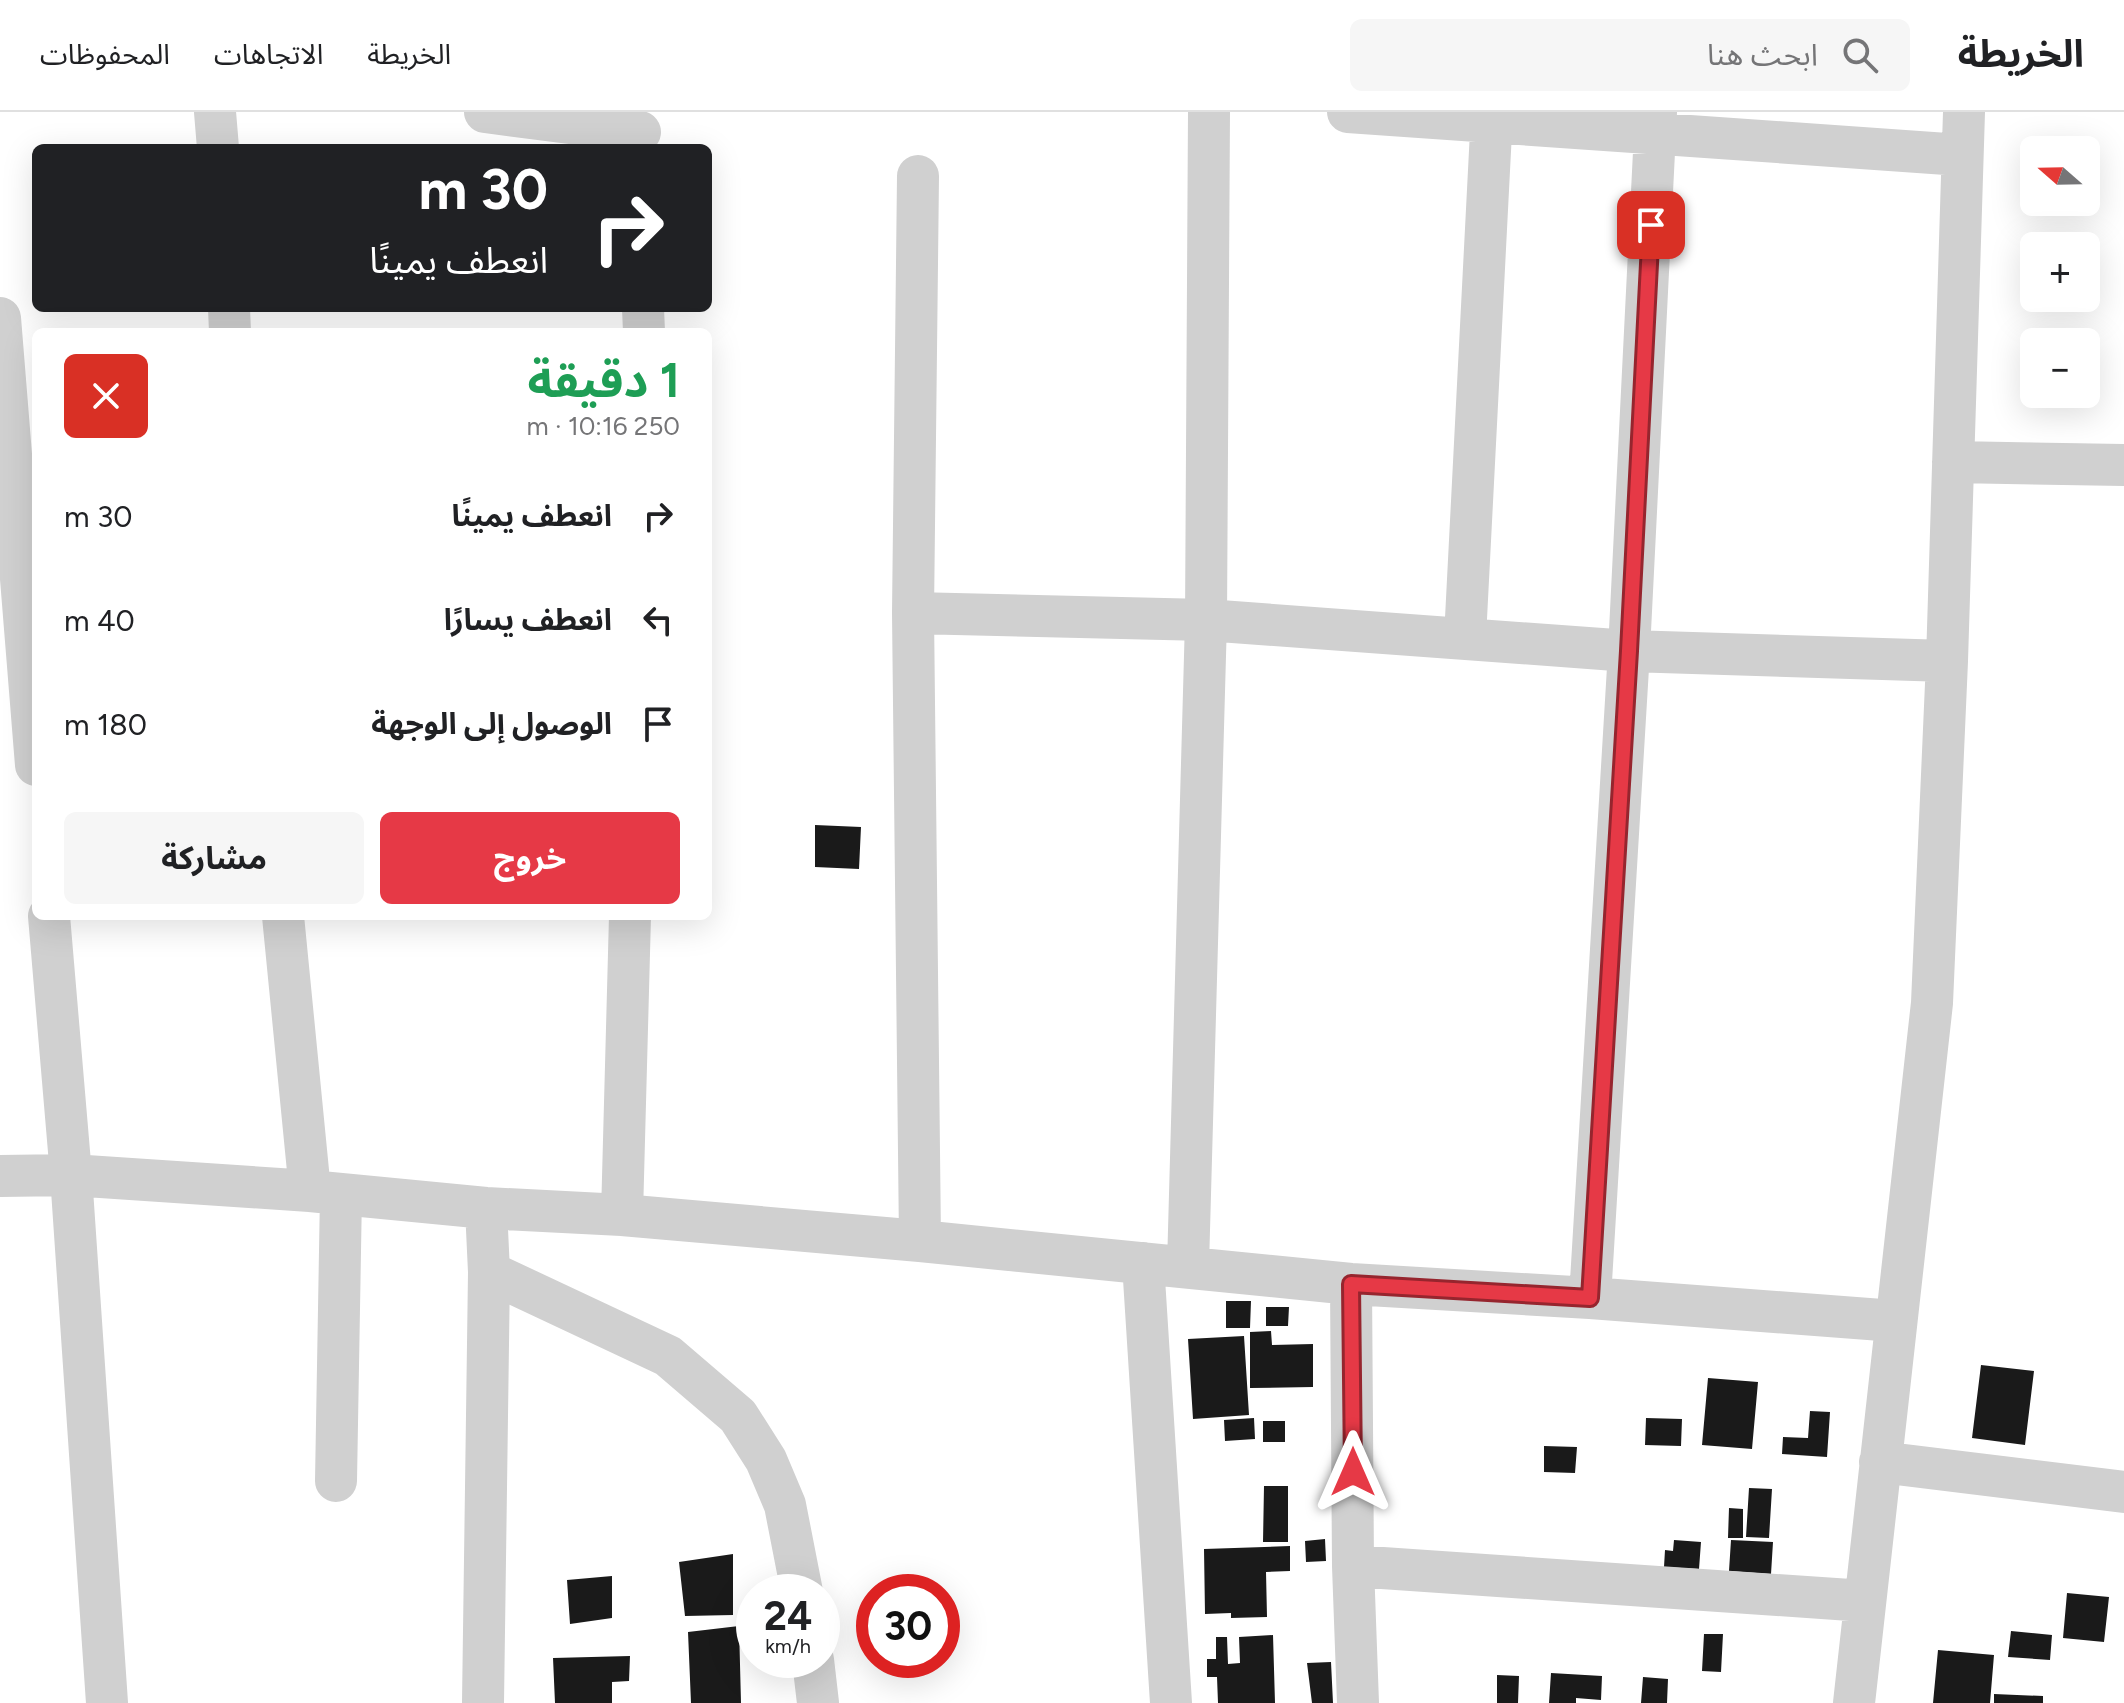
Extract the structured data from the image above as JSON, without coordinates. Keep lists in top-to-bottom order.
{
  "north": "left",
  "page": {
    "header": "الخريطة",
    "search": "ابحث هنا",
    "nav": ["الخريطة", "الاتجاهات", "المحفوظات"],
    "map_buttons": ["+", "−"],
    "turn": ["30 m", "انعطف يمينًا"],
    "heading": ["1 دقيقة", "250 m · 10:16"],
    "list": [
      {
        "name": "انعطف يمينًا",
        "value": "30 m"
      },
      {
        "name": "انعطف يسارًا",
        "value": "40 m"
      },
      {
        "name": "الوصول إلى الوجهة",
        "value": "180 m"
      }
    ],
    "buttons": ["خروج", "مشاركة"],
    "speed": "24 km/h",
    "limit": "30"
  }
}
